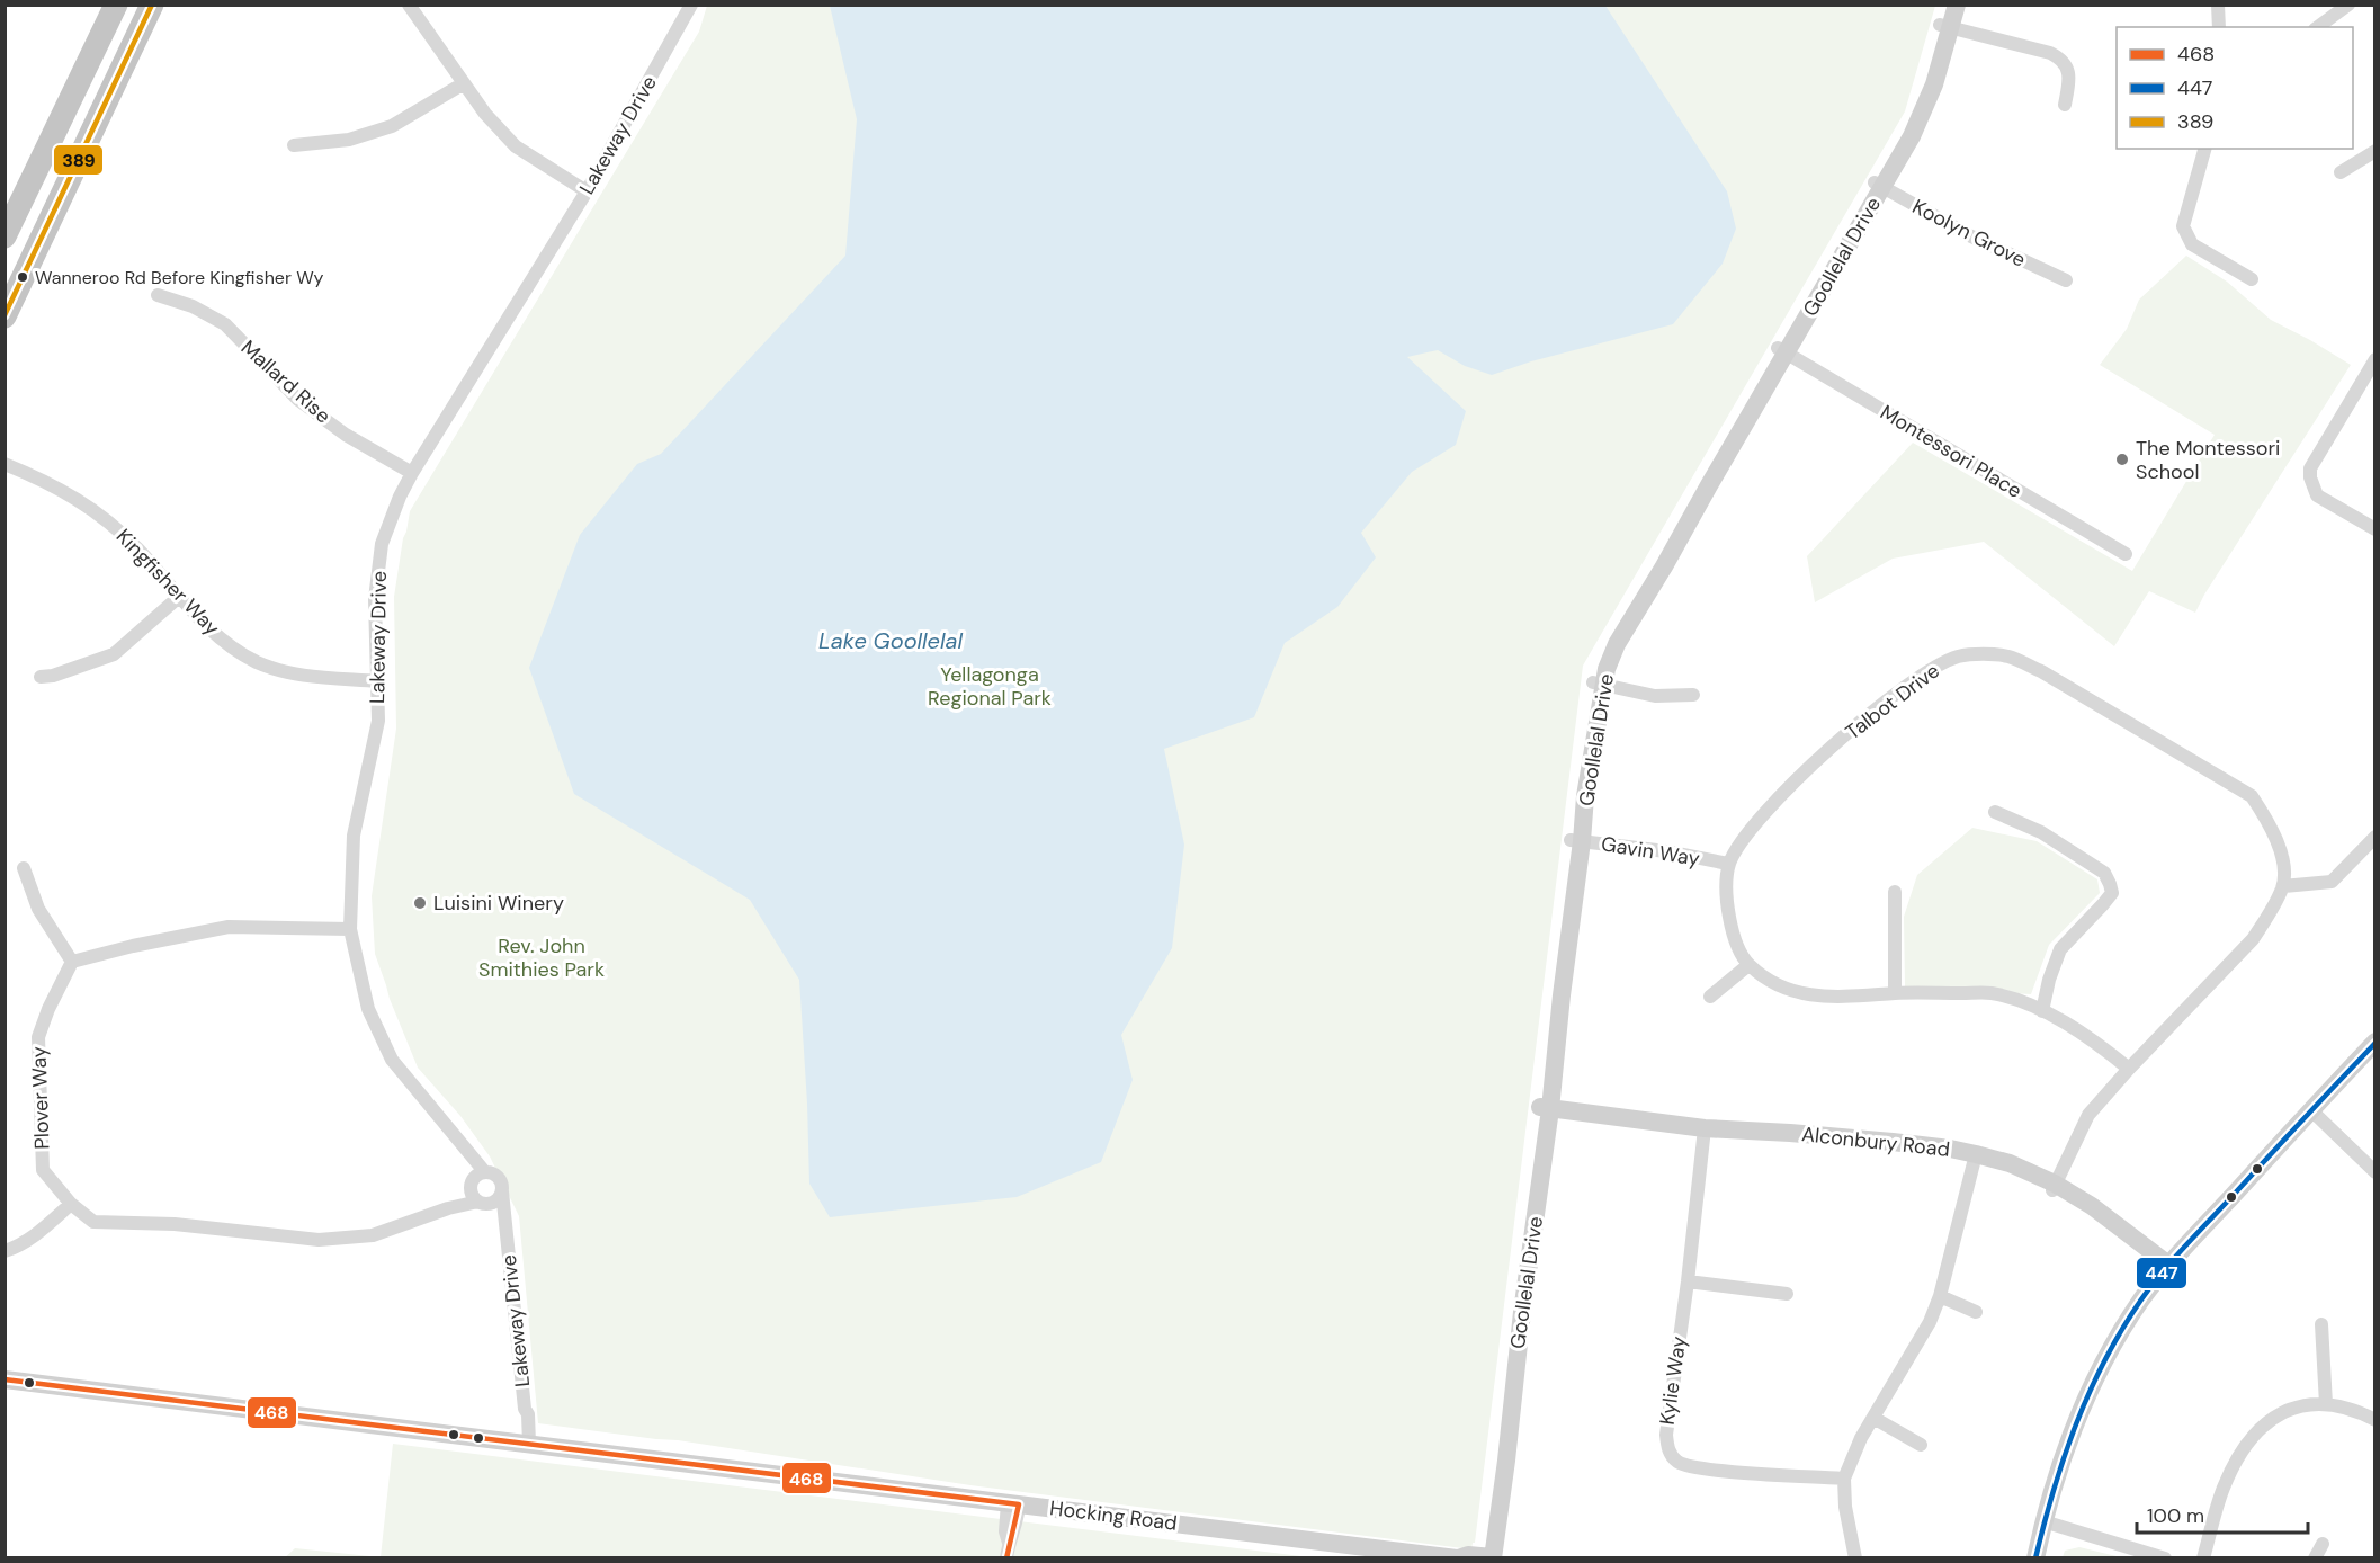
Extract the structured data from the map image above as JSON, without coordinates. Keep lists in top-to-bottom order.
{
  "streets": {
    "street": [
      "Lakeway Drive",
      "Koolyn Grove",
      "Goollelal Drive",
      "Mallard Rise",
      "Montessori Place",
      "Kingfisher Way",
      "Talbot Drive",
      "Gavin Way",
      "Plover Way",
      "Alconbury Road",
      "Kylie Way",
      "Hocking Road"
    ]
  },
  "crossings": [
    ["Lakeway Drive", "Mallard Rise"],
    ["Lakeway Drive", "Kingfisher Way"],
    ["Lakeway Drive", "Plover Way"],
    ["Lakeway Drive", "Hocking Road"],
    ["Koolyn Grove", "Goollelal Drive"],
    ["Goollelal Drive", "Montessori Place"],
    ["Goollelal Drive", "Gavin Way"],
    ["Goollelal Drive", "Alconbury Road"],
    ["Goollelal Drive", "Hocking Road"],
    ["Talbot Drive", "Gavin Way"],
    ["Alconbury Road", "Kylie Way"]
  ],
  "water": ["Lake Goollelal"],
  "parks": ["Yellagonga Regional Park", "Rev. John Smithies Park"],
  "places": ["Wanneroo Rd Before Kingfisher Wy", "The Montessori School", "Luisini Winery"],
  "lines": ["transit line 389", "transit line 447", "transit line 468"],
  "legend": ["468", "447", "389"],
  "scale_bar": "100 m"
}
